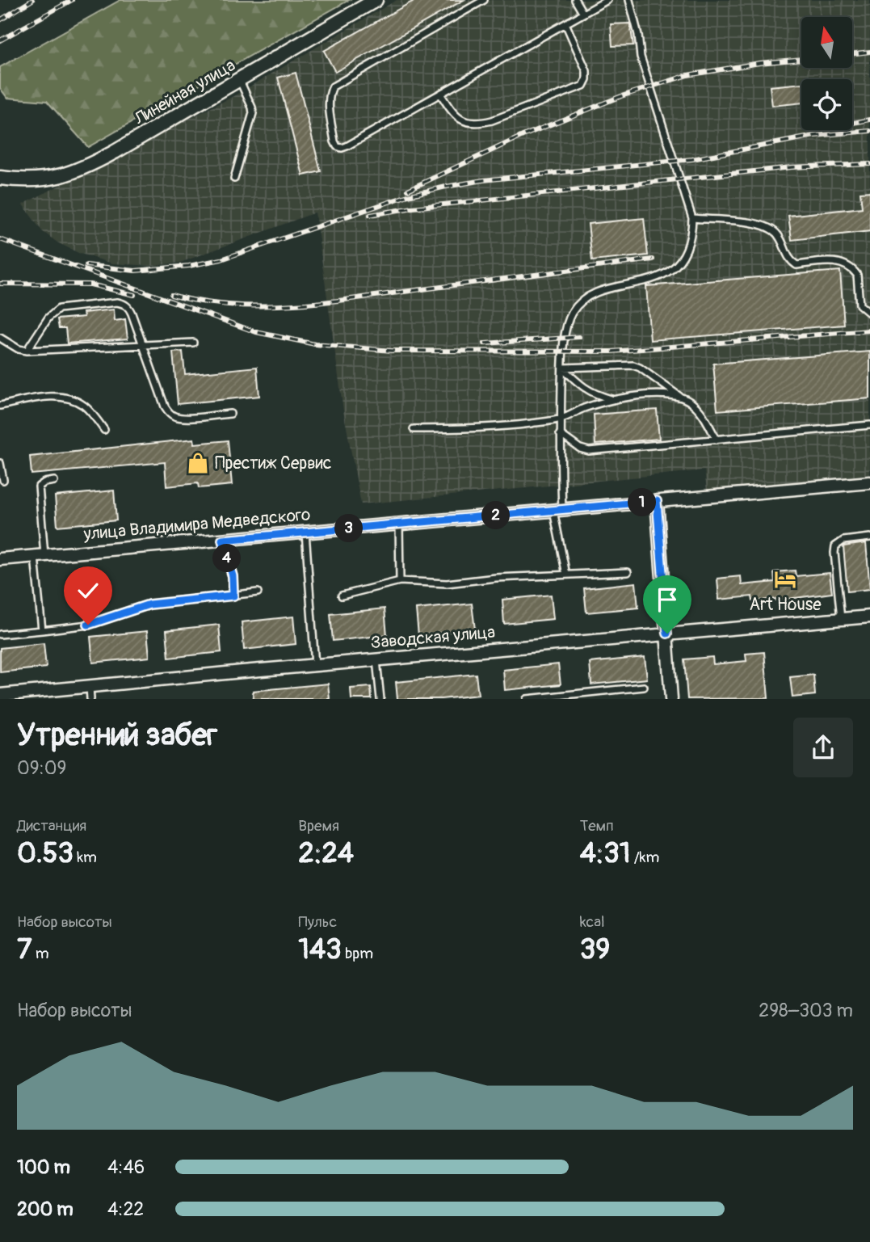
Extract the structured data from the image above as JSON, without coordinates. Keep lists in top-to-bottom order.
{
  "streets": {
    "street": ["Линейная улица", "улица Владимира Медведского", "Заводская улица"]
  },
  "places": {
    "shop": ["Престиж Сервис"],
    "hotel": ["Art House"]
  },
  "north": "top",
  "page": {
    "pins": [
      "1",
      "2",
      "3",
      "4"
    ],
    "heading": ["Утренний забег", "09:09"],
    "stats": [
      ["Дистанция", "0.53 km"],
      ["Время", "2:24"],
      ["Темп", "4:31 /km"],
      ["Набор высоты", "7 m"],
      ["Пульс", "143 bpm"],
      ["kcal", "39"]
    ],
    "chart": ["Набор высоты", "298–303 m"],
    "list": [
      {
        "name": "100 m",
        "note": "4:46"
      },
      {
        "name": "200 m",
        "note": "4:22"
      }
    ]
  }
}
